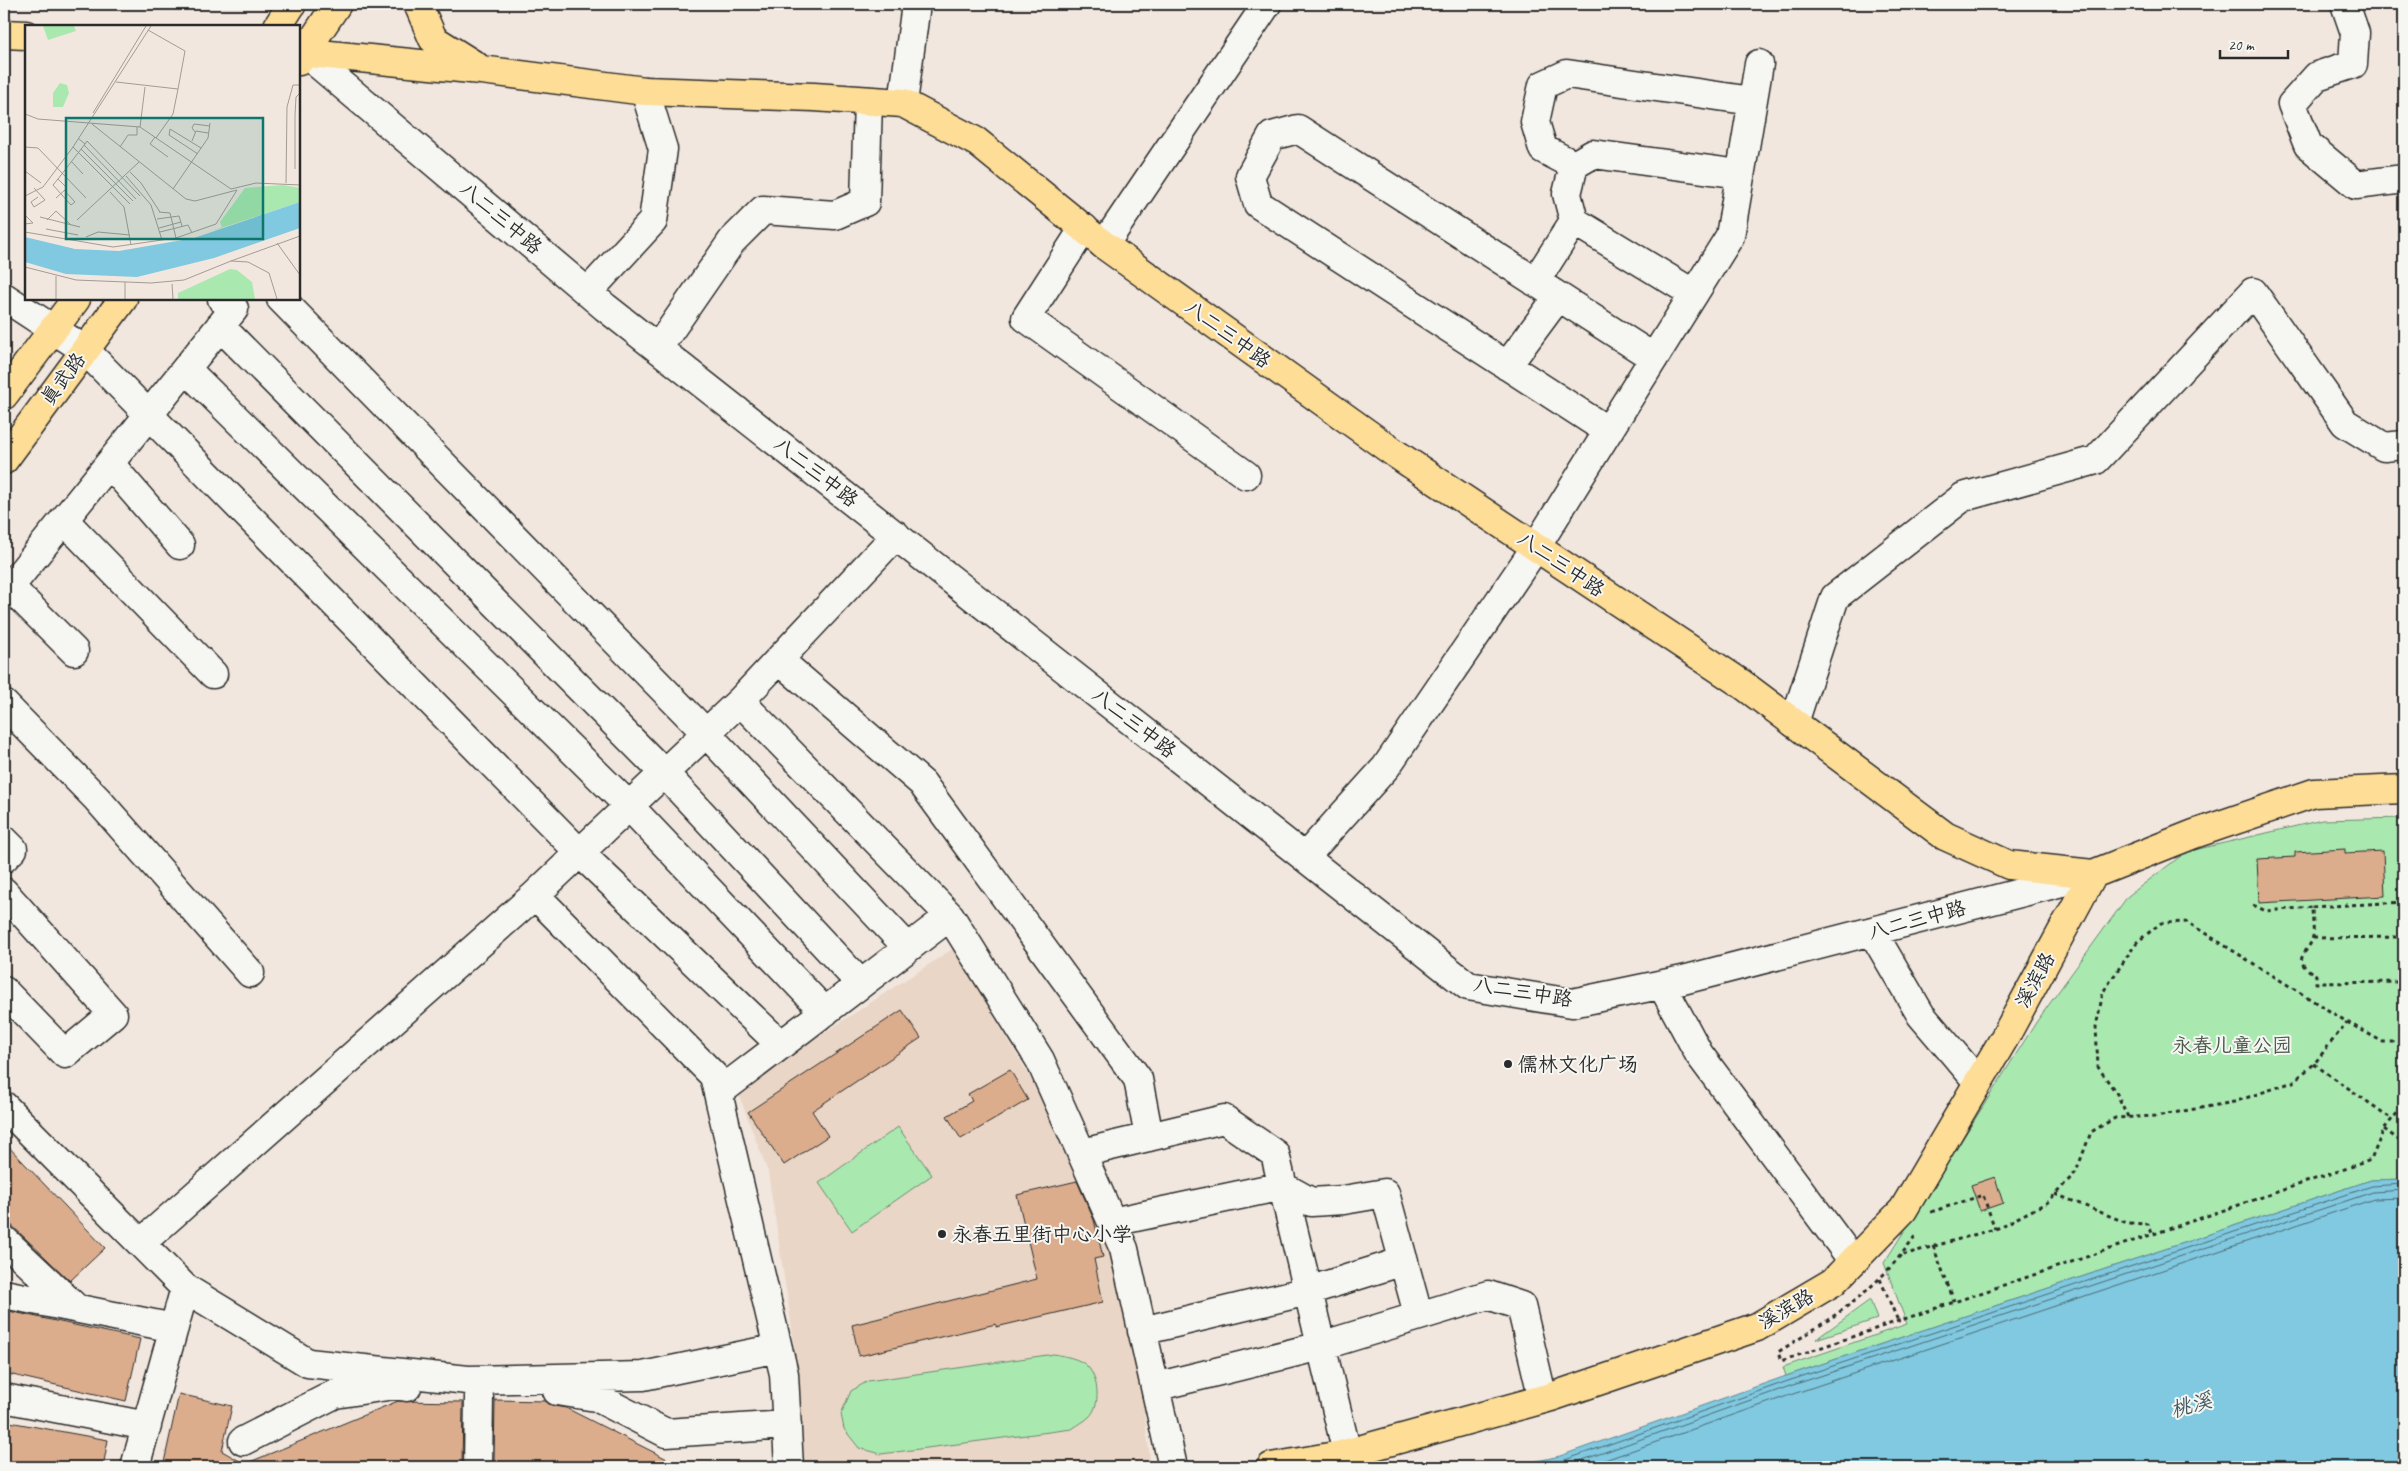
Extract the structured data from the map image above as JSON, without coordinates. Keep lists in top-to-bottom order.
{
  "streets": {
    "main road": ["八二三中路", "真武路", "溪滨路"]
  },
  "crossings": [
    ["八二三中路", "溪滨路"]
  ],
  "water": ["桃溪"],
  "parks": ["永春儿童公园"],
  "places": ["儒林文化广场", "永春五里街中心小学"],
  "scale_bar": "20 m"
}
